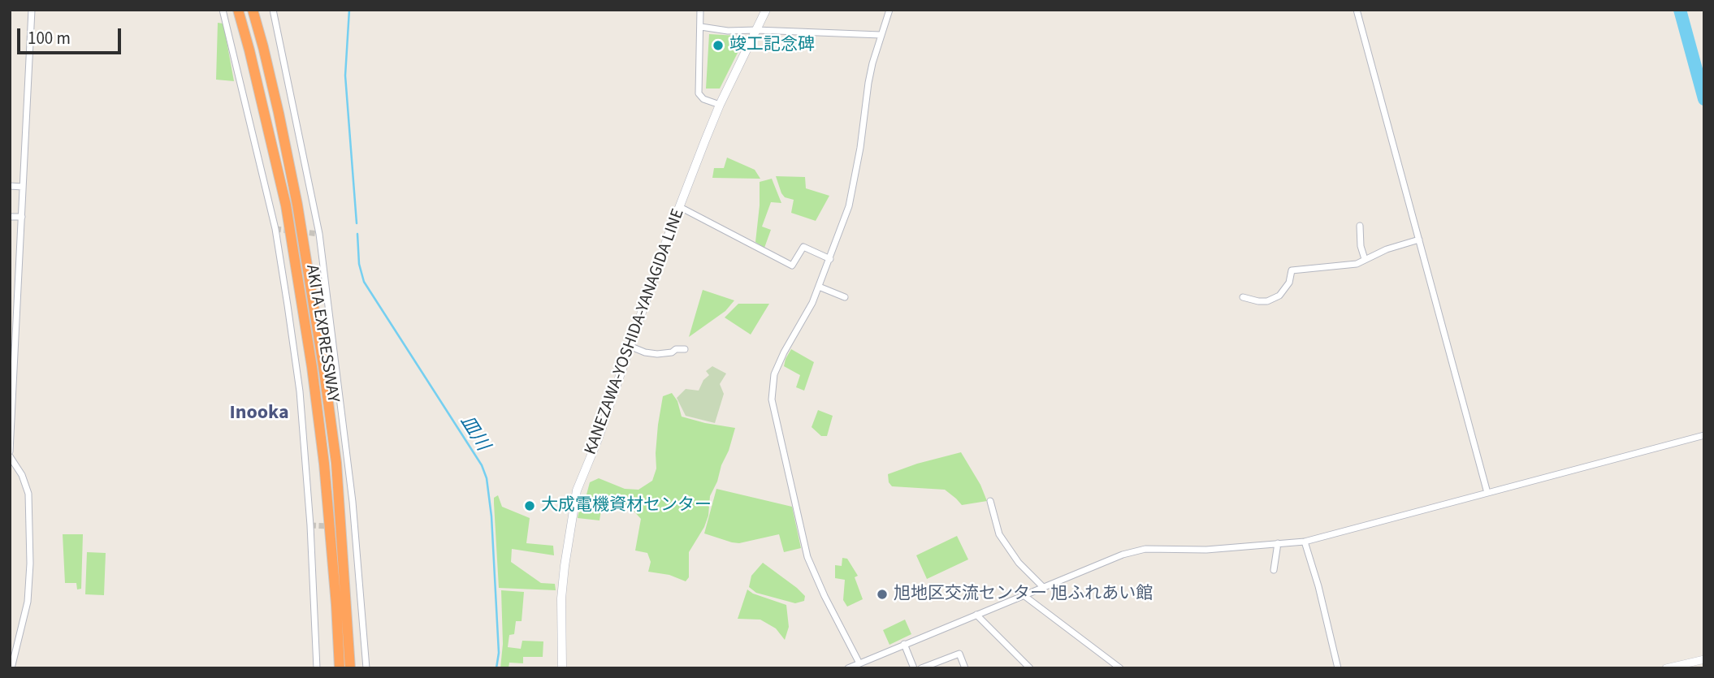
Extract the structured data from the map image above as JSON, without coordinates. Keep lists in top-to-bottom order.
{
  "streets": {
    "highway": ["AKITA EXPRESSWAY"],
    "main road": ["KANEZAWA-YOSHIDA-YANAGIDA LINE"]
  },
  "districts": ["Inooka"],
  "water": ["皿川"],
  "places": ["竣工記念碑", "大成電機資材センター", "旭地区交流センター 旭ふれあい館"],
  "scale_bar": "100 m"
}
